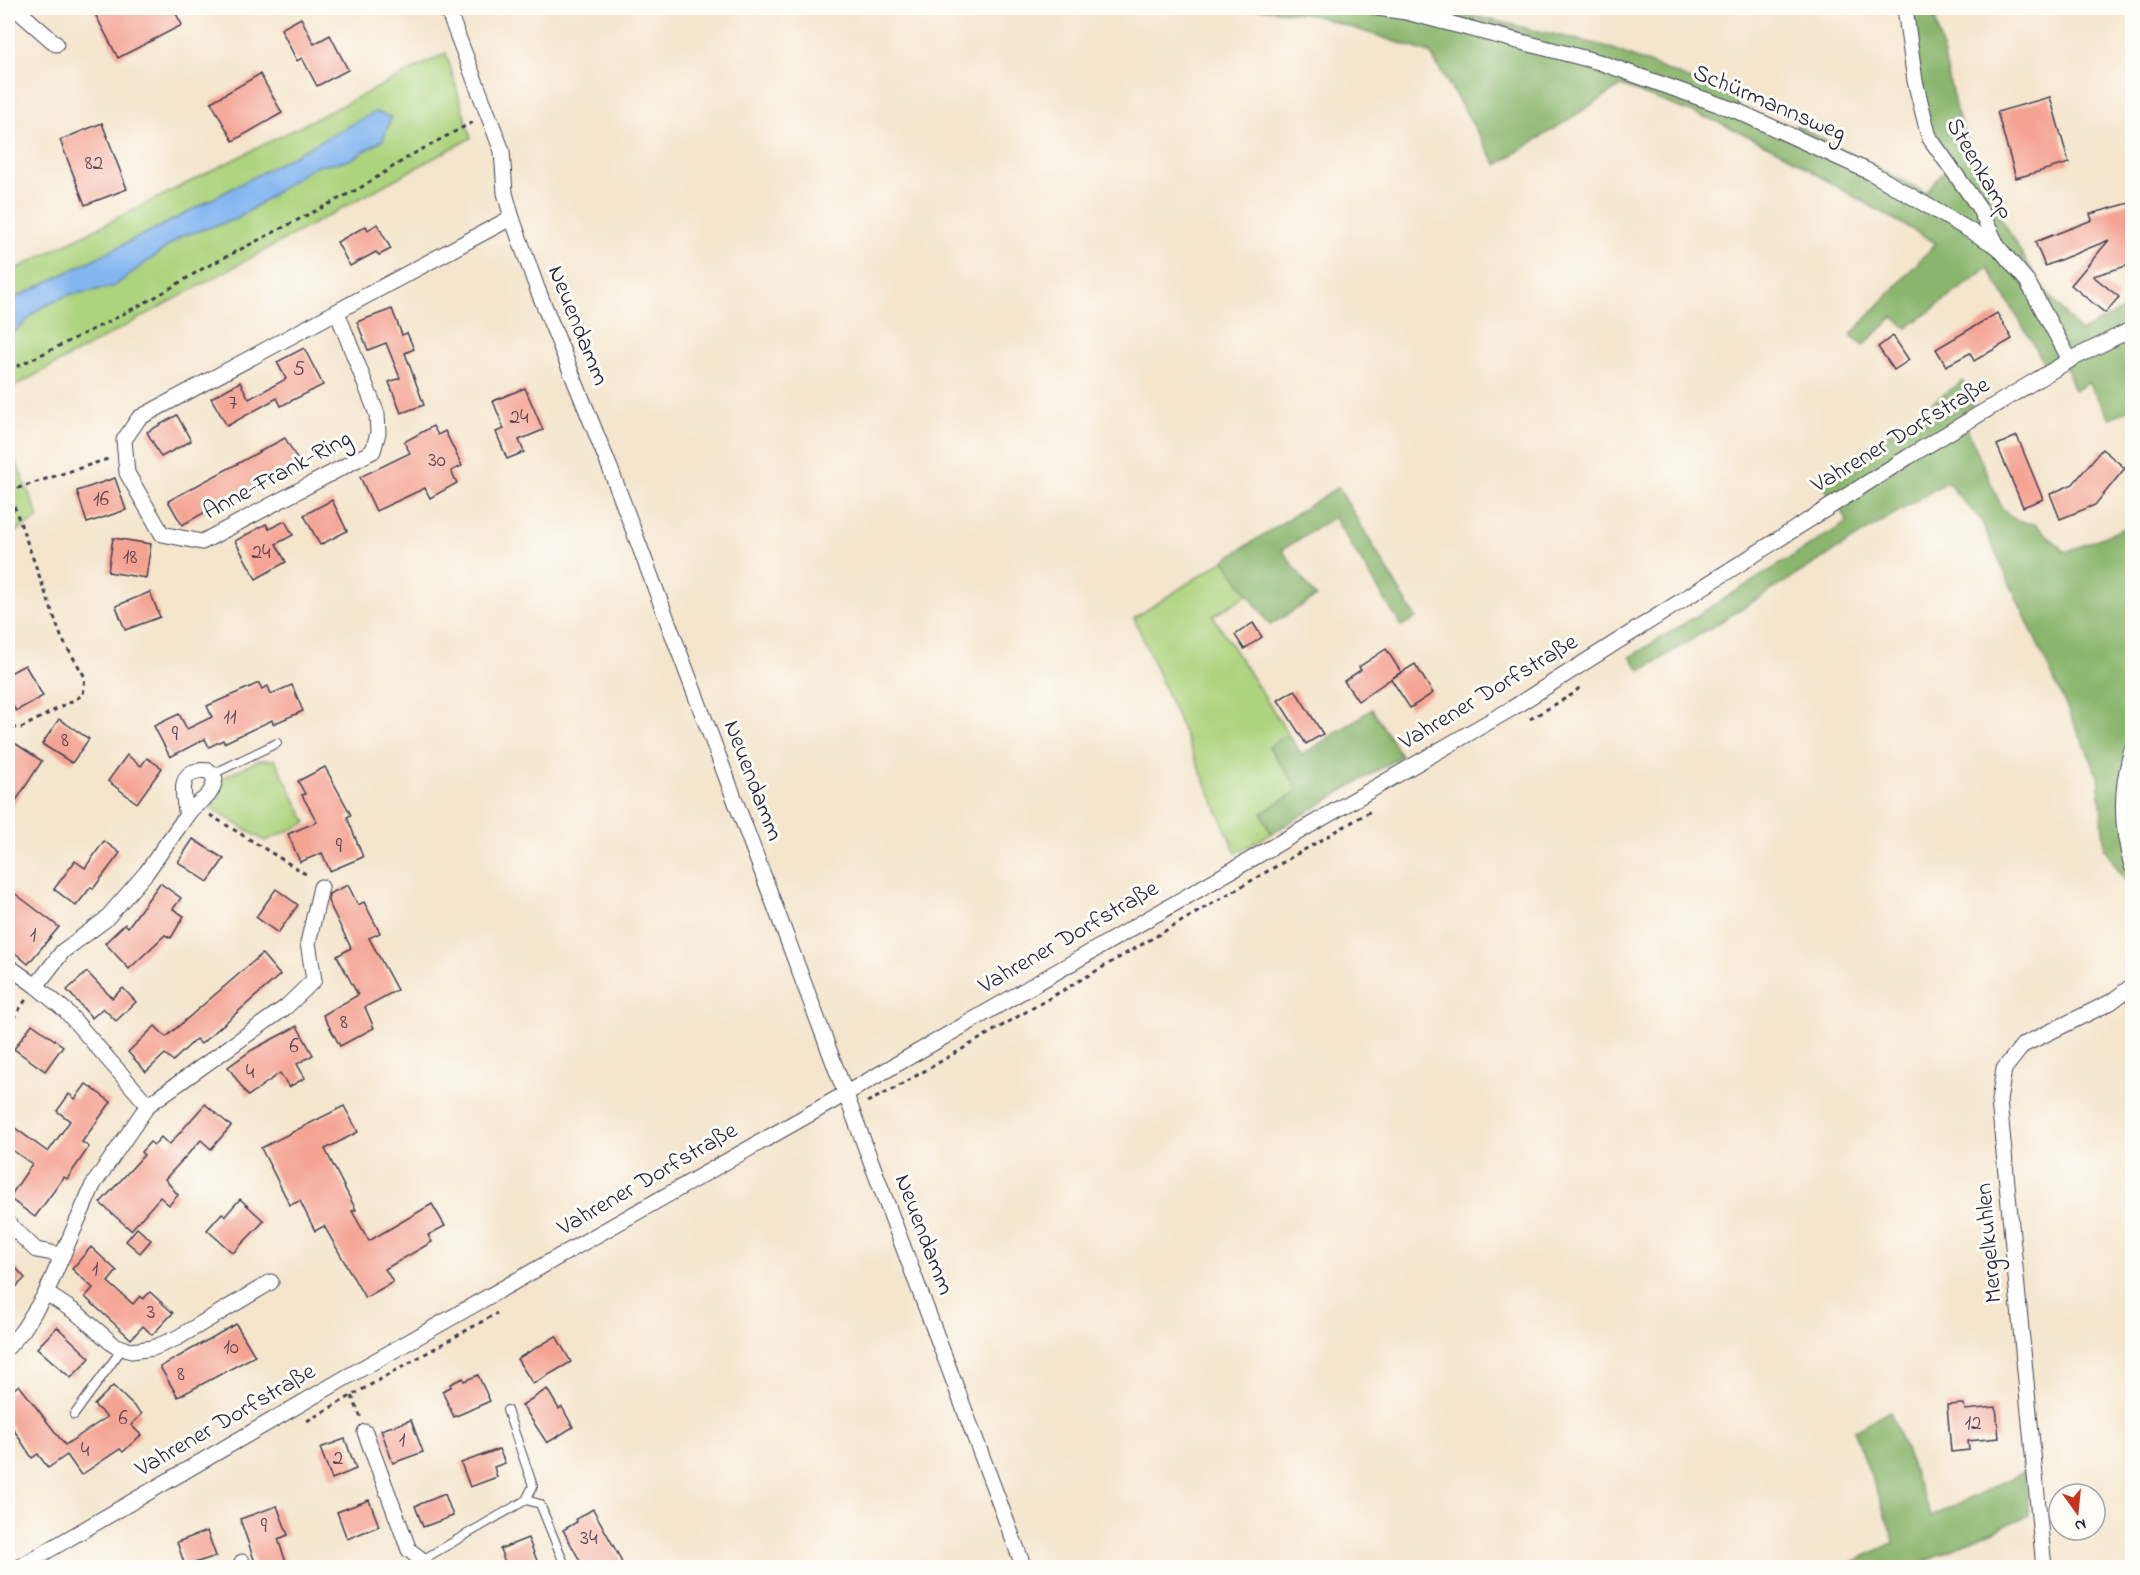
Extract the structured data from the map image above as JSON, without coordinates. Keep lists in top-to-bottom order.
{
  "streets": {
    "street": [
      "Schürmannsweg",
      "Steenkamp",
      "Neuendamm",
      "Vahrener Dorfstraße",
      "Anne-Frank-Ring",
      "Mergelkuhlen"
    ]
  },
  "crossings": [
    ["Schürmannsweg", "Steenkamp"],
    ["Schürmannsweg", "Vahrener Dorfstraße"],
    ["Neuendamm", "Vahrener Dorfstraße"]
  ],
  "house_numbers": [
    "82",
    "5",
    "7",
    "24",
    "30",
    "16",
    "24",
    "18",
    "11",
    "9",
    "8",
    "9",
    "1",
    "8",
    "6",
    "4",
    "1",
    "3",
    "10",
    "8",
    "6",
    "12",
    "1",
    "4",
    "2",
    "9",
    "34"
  ],
  "north": "bottom"
}
